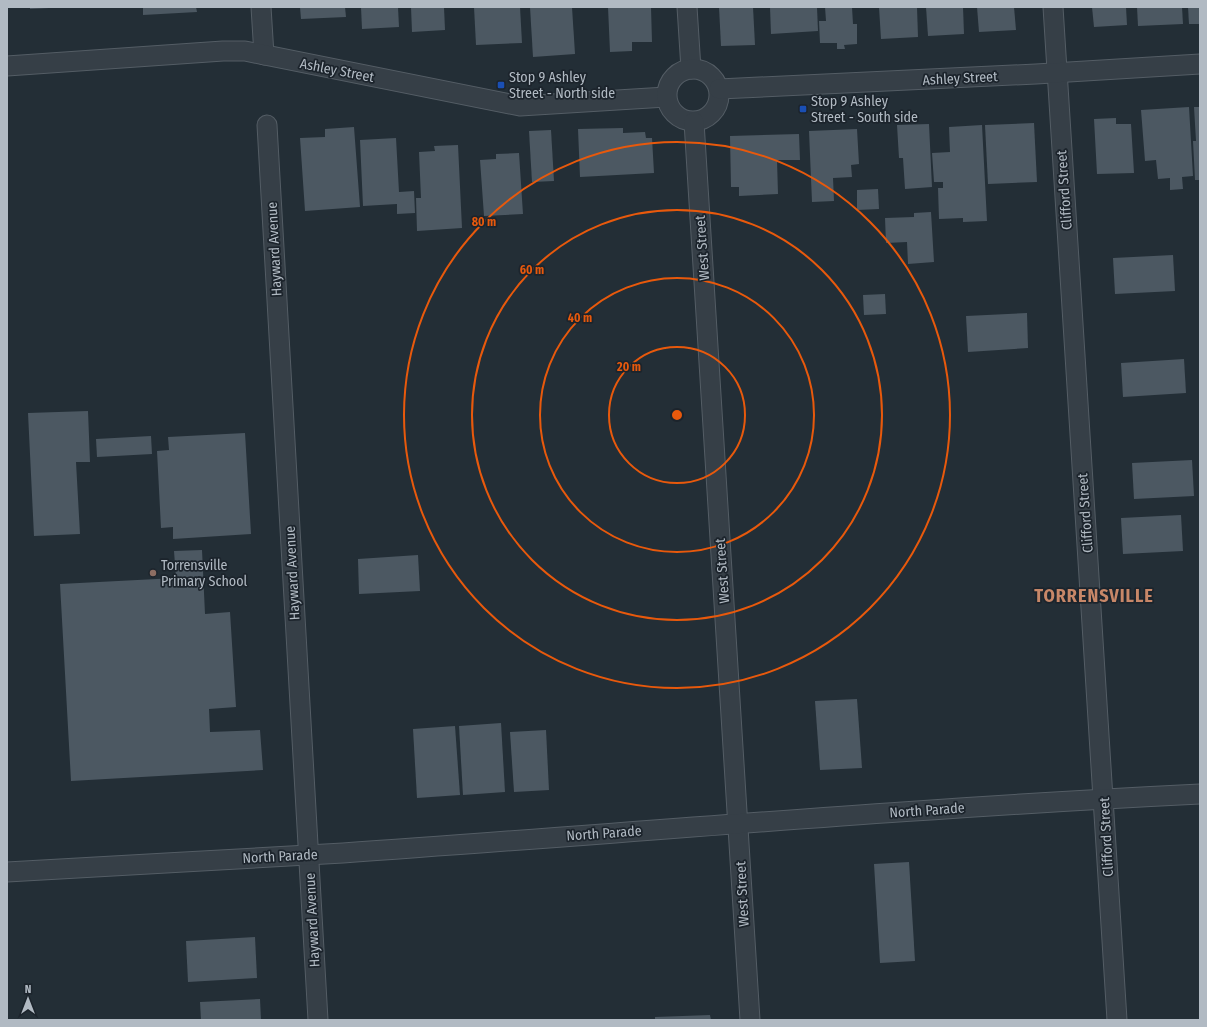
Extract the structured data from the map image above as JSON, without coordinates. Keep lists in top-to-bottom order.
{
  "streets": {
    "street": [
      "Ashley Street",
      "Clifford Street",
      "West Street",
      "Hayward Avenue",
      "North Parade"
    ]
  },
  "crossings": [
    ["Ashley Street", "Clifford Street"],
    ["Ashley Street", "West Street"],
    ["Clifford Street", "North Parade"],
    ["West Street", "North Parade"],
    ["Hayward Avenue", "North Parade"]
  ],
  "districts": ["TORRENSVILLE"],
  "places": {
    "transit": ["Stop 9 Ashley Street - North side", "Stop 9 Ashley Street - South side"],
    "other": ["Torrensville Primary School"]
  },
  "north": "top",
  "rings": [
    "80 m",
    "60 m",
    "40 m",
    "20 m"
  ]
}
